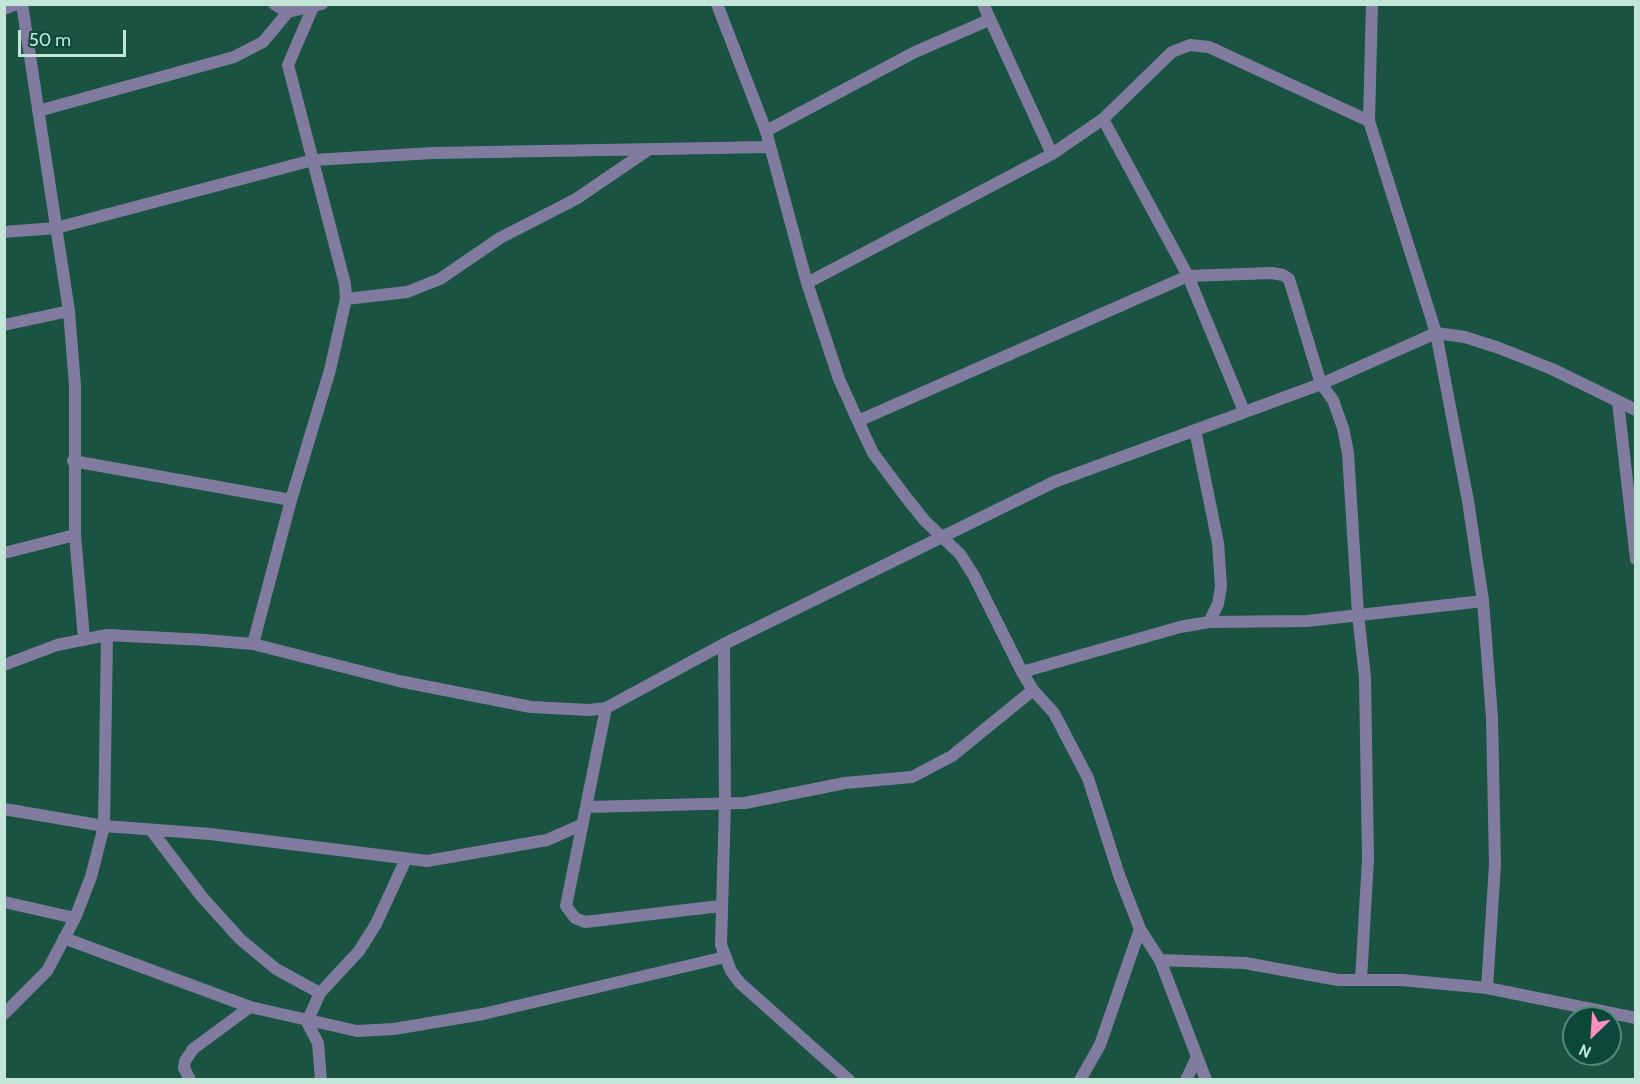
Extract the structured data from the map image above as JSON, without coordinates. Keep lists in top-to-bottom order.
{
  "scale_bar": "50 m",
  "north": "bottom left"
}
